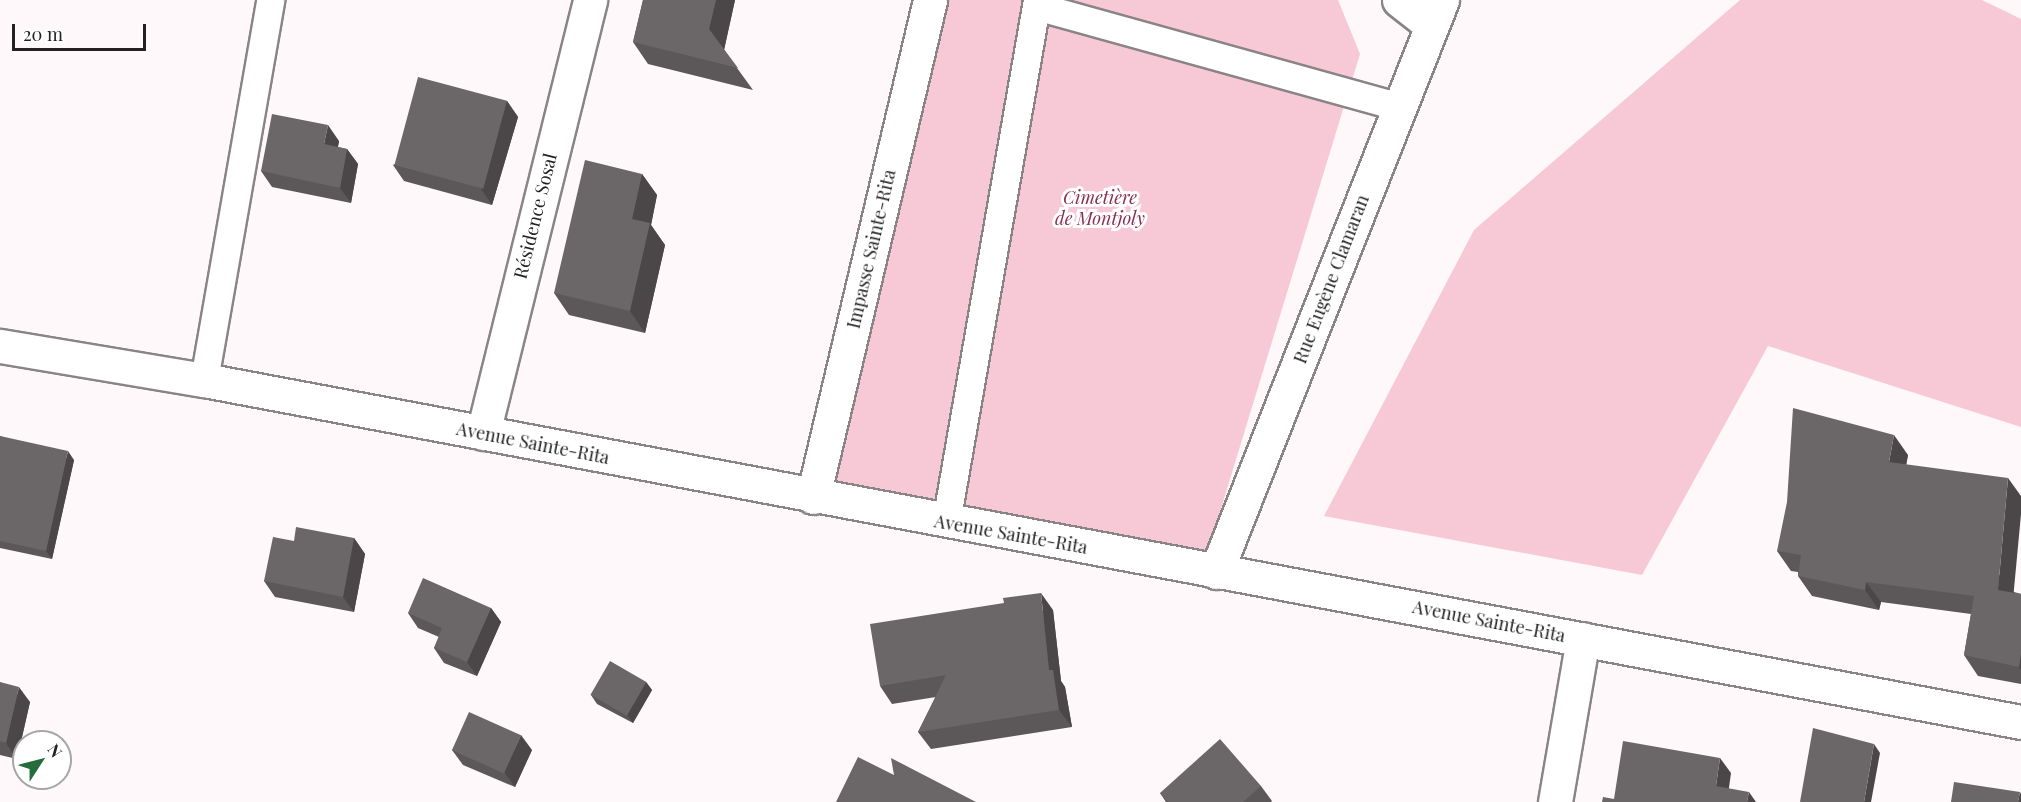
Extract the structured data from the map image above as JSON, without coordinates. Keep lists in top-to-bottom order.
{
  "streets": {
    "street": [
      "Résidence Sosal",
      "Impasse Sainte-Rita",
      "Rue Eugène Clamaran",
      "Avenue Sainte-Rita"
    ]
  },
  "crossings": [
    ["Résidence Sosal", "Avenue Sainte-Rita"],
    ["Impasse Sainte-Rita", "Avenue Sainte-Rita"],
    ["Rue Eugène Clamaran", "Avenue Sainte-Rita"]
  ],
  "parks": ["Cimetière de Montjoly"],
  "scale_bar": "20 m",
  "north": "top right"
}
